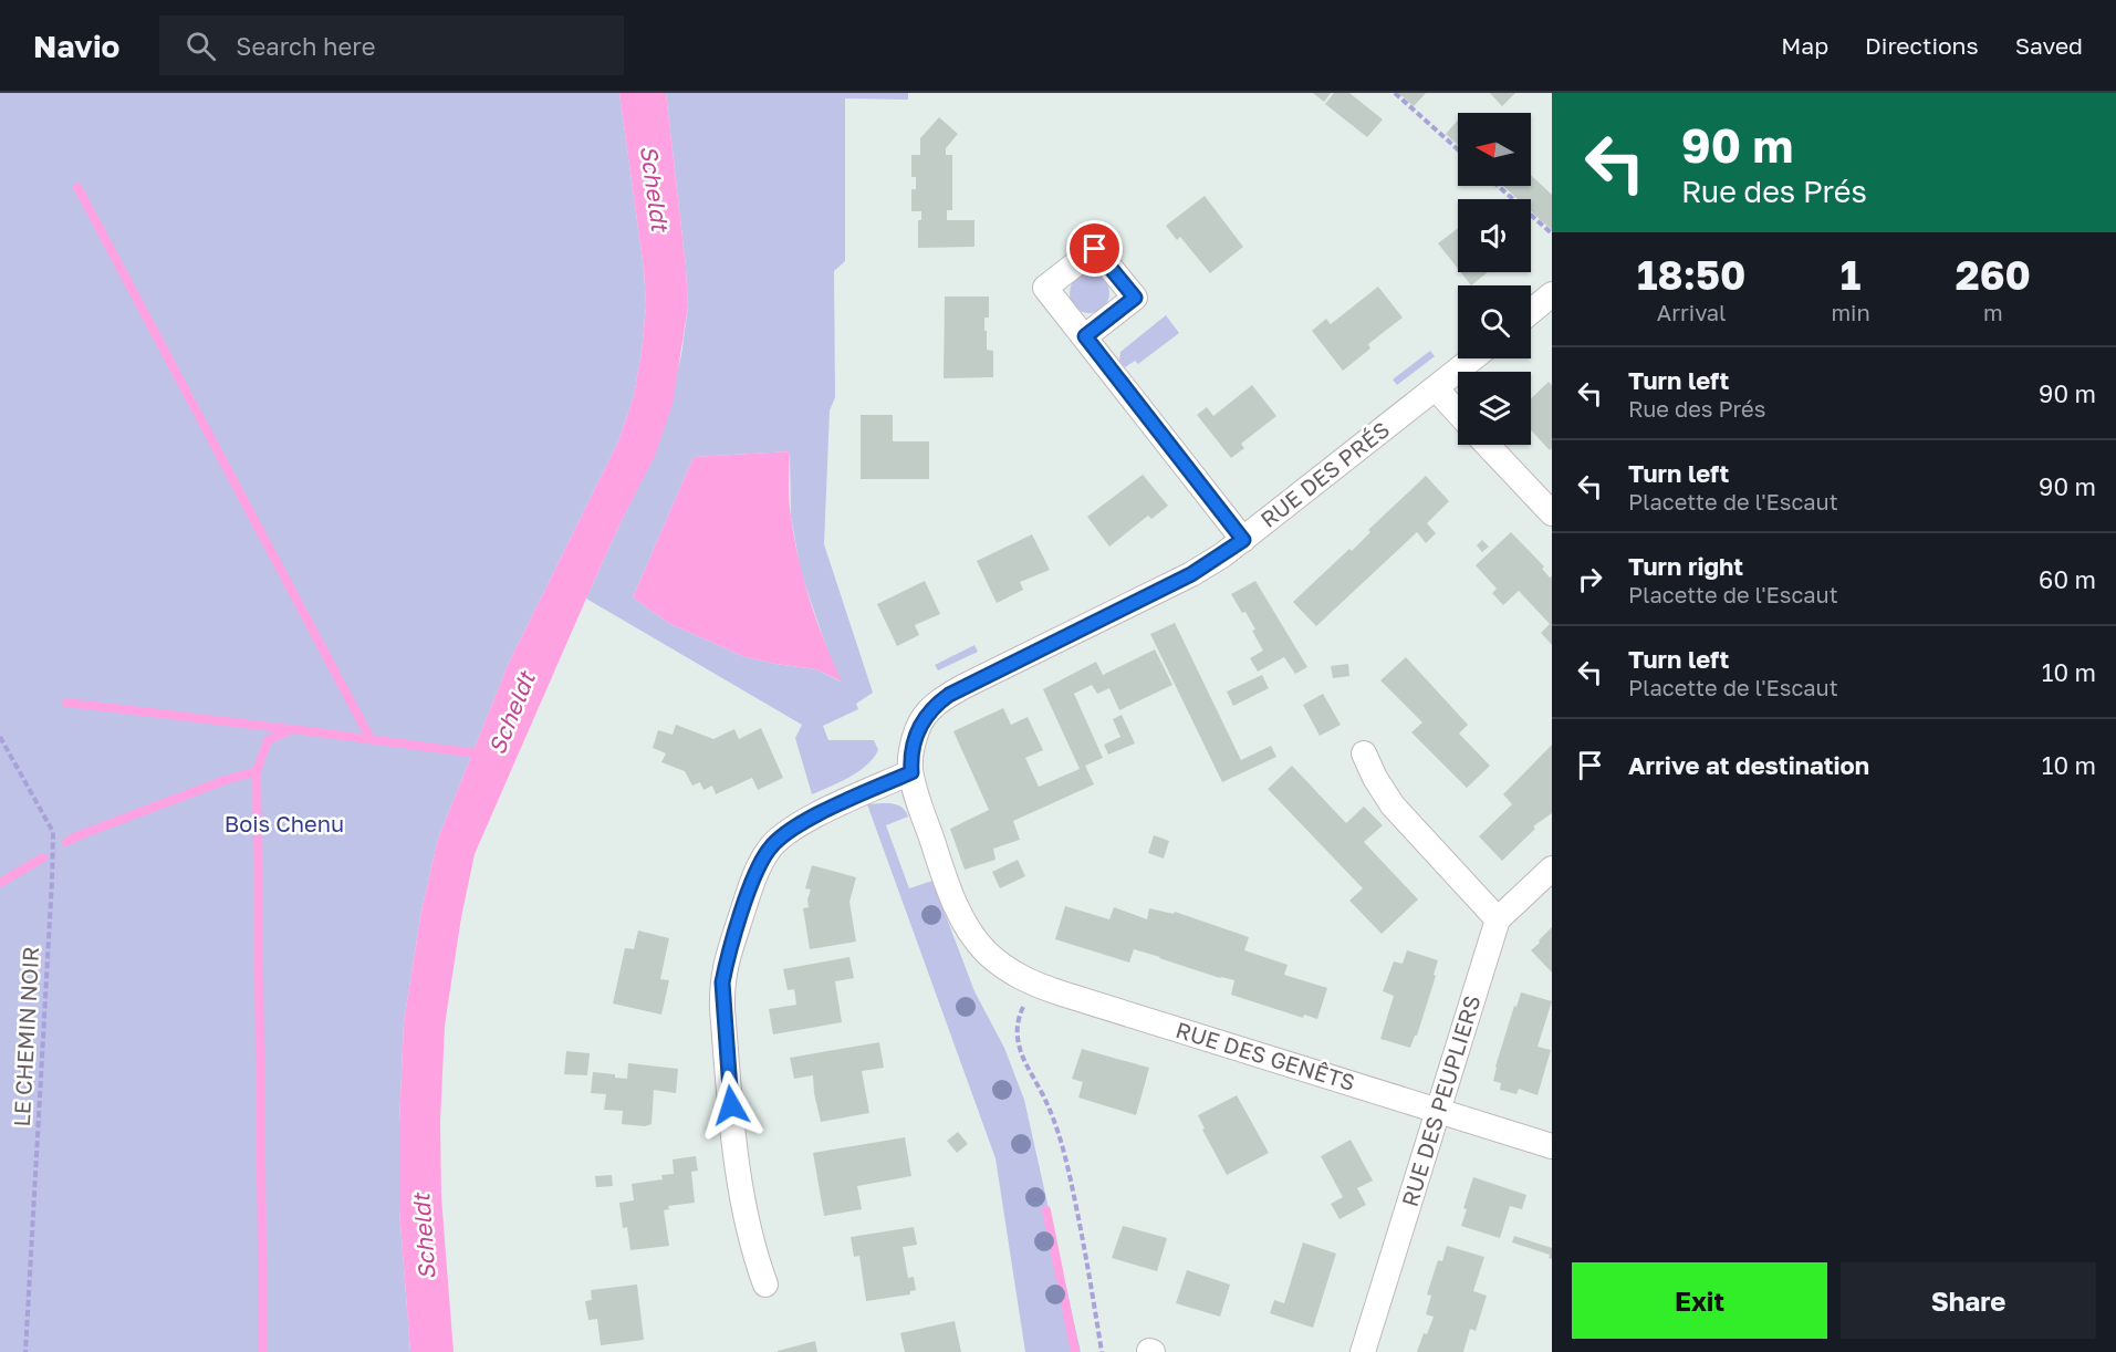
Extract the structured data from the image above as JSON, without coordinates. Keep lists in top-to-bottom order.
{
  "streets": {
    "street": ["RUE DES PRÉS", "RUE DES GENÊTS", "RUE DES PEUPLIERS"],
    "path": ["LE CHEMIN NOIR"]
  },
  "crossings": [
    ["RUE DES PRÉS", "RUE DES GENÊTS"],
    ["RUE DES GENÊTS", "RUE DES PEUPLIERS"]
  ],
  "water": ["Scheldt"],
  "parks": ["Bois Chenu"],
  "north": "left",
  "page": {
    "header": "Navio",
    "search": "Search here",
    "nav": ["Map", "Directions", "Saved"],
    "turn": ["90 m", "Rue des Prés"],
    "eta": [
      "18:50",
      "Arrival",
      "1",
      "min",
      "260",
      "m"
    ],
    "list": [
      {
        "name": "Turn left",
        "note": "Rue des Prés",
        "value": "90 m"
      },
      {
        "name": "Turn left",
        "note": "Placette de l'Escaut",
        "value": "90 m"
      },
      {
        "name": "Turn right",
        "note": "Placette de l'Escaut",
        "value": "60 m"
      },
      {
        "name": "Turn left",
        "note": "Placette de l'Escaut",
        "value": "10 m"
      },
      {
        "name": "Arrive at destination",
        "value": "10 m"
      }
    ],
    "buttons": ["Exit", "Share"]
  }
}
